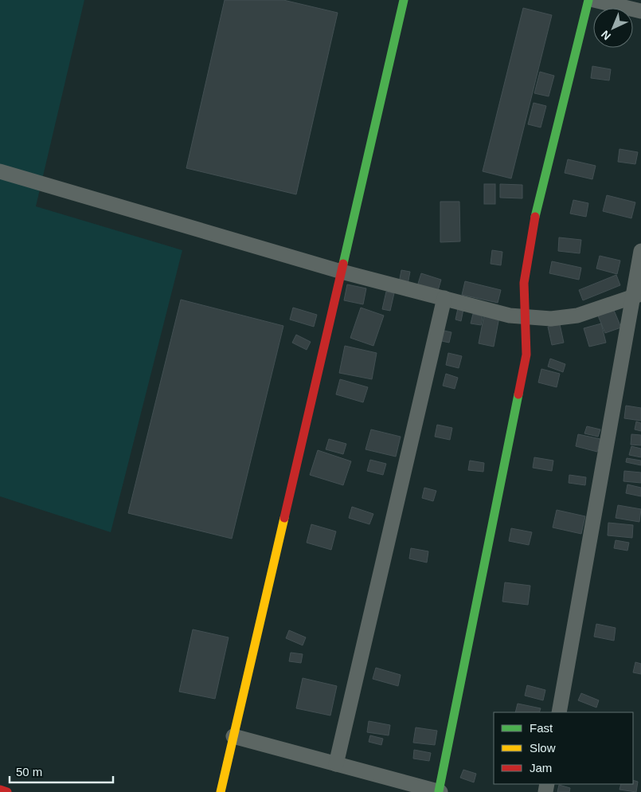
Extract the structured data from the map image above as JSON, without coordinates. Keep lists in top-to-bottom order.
{
  "legend": ["Fast", "Slow", "Jam"],
  "scale_bar": "50 m",
  "north": "bottom left"
}
